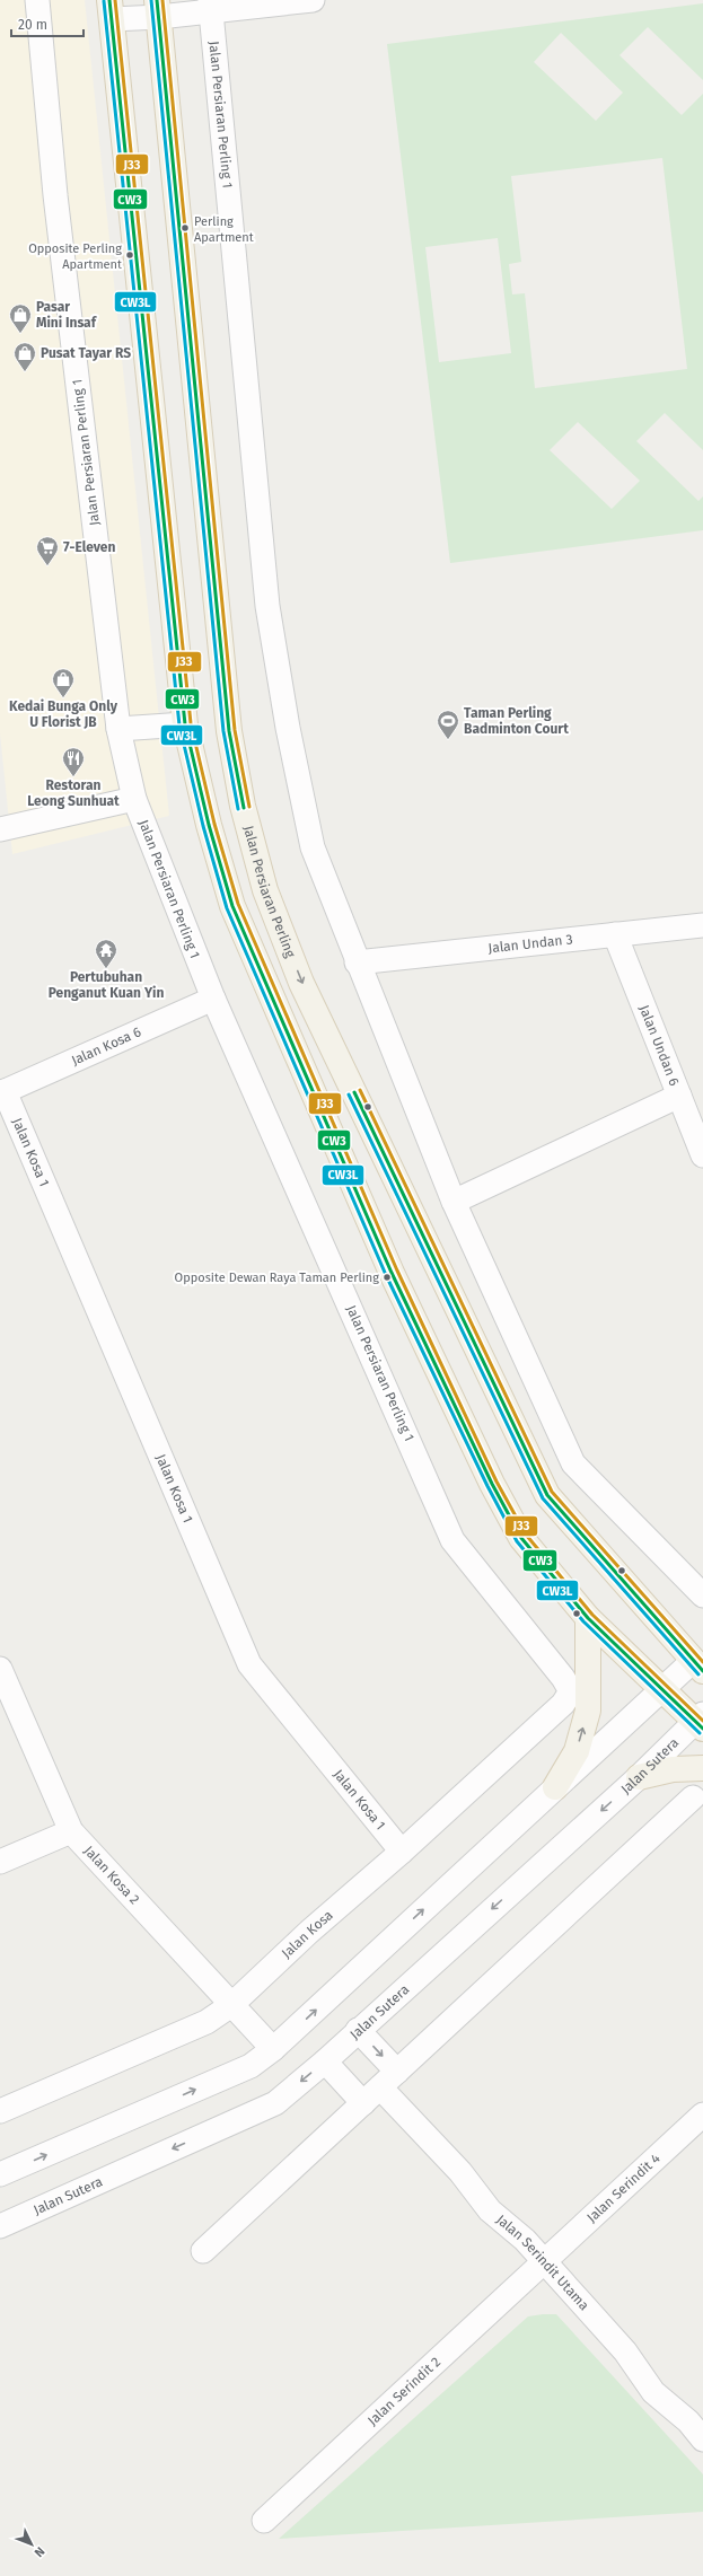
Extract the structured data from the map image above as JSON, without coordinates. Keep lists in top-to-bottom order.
{
  "streets": {
    "main road": ["Jalan Persiaran Perling"],
    "street": [
      "Jalan Persiaran Perling 1",
      "Jalan Undan 3",
      "Jalan Undan 6",
      "Jalan Kosa 6",
      "Jalan Kosa 1",
      "Jalan Sutera",
      "Jalan Kosa 2",
      "Jalan Kosa",
      "Jalan Serindit 4",
      "Jalan Serindit Utama",
      "Jalan Serindit 2"
    ]
  },
  "crossings": [
    ["Jalan Persiaran Perling 1", "Jalan Undan 3"],
    ["Jalan Persiaran Perling 1", "Jalan Kosa 6"],
    ["Jalan Persiaran Perling 1", "Jalan Kosa"],
    ["Jalan Undan 3", "Jalan Undan 6"],
    ["Jalan Kosa 6", "Jalan Kosa 1"],
    ["Jalan Kosa 1", "Jalan Kosa"],
    ["Jalan Sutera", "Jalan Serindit Utama"],
    ["Jalan Kosa 2", "Jalan Kosa"],
    ["Jalan Serindit 4", "Jalan Serindit Utama"],
    ["Jalan Serindit 4", "Jalan Serindit 2"],
    ["Jalan Serindit Utama", "Jalan Serindit 2"]
  ],
  "places": {
    "other": ["Perling Apartment", "Opposite Perling Apartment", "Opposite Dewan Raya Taman Perling"],
    "shop": ["Pasar Mini Insaf", "Pusat Tayar RS", "Kedai Bunga Only U Florist JB"],
    "supermarket": ["7-Eleven"],
    "sports": ["Taman Perling Badminton Court"],
    "restaurant": ["Restoran Leong Sunhuat"],
    "temple": ["Pertubuhan Penganut Kuan Yin"]
  },
  "lines": ["transit line CW3", "transit line CW3L", "transit line J33"],
  "scale_bar": "20 m",
  "north": "bottom right"
}
